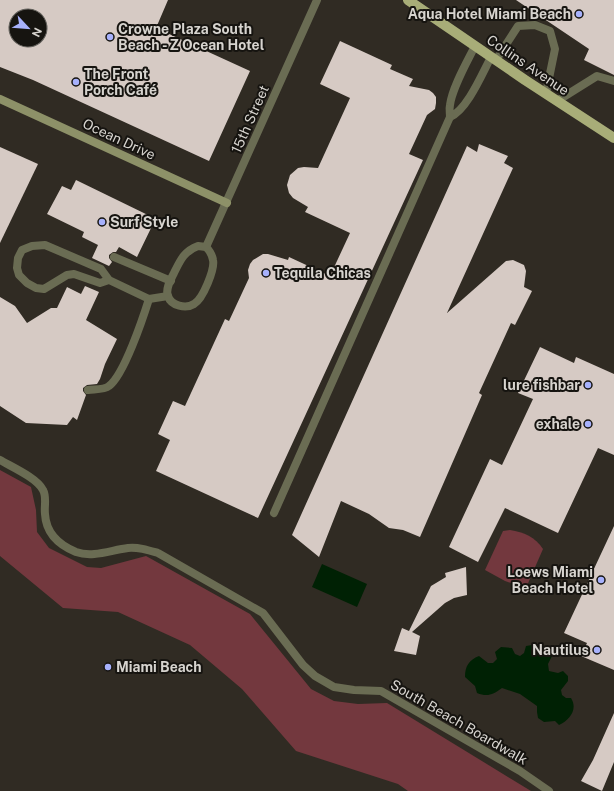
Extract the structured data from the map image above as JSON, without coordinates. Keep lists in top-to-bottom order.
{
  "streets": {
    "main road": ["Collins Avenue"],
    "street": ["15th Street", "Ocean Drive", "South Beach Boardwalk"]
  },
  "crossings": [
    ["15th Street", "Ocean Drive"]
  ],
  "places": [
    "Aqua Hotel Miami Beach",
    "Crowne Plaza South Beach - Z Ocean Hotel",
    "The Front Porch Café",
    "Surf Style",
    "Tequila Chicas",
    "lure fishbar",
    "exhale",
    "Loews Miami Beach Hotel",
    "Nautilus",
    "Miami Beach"
  ],
  "north": "bottom right"
}
